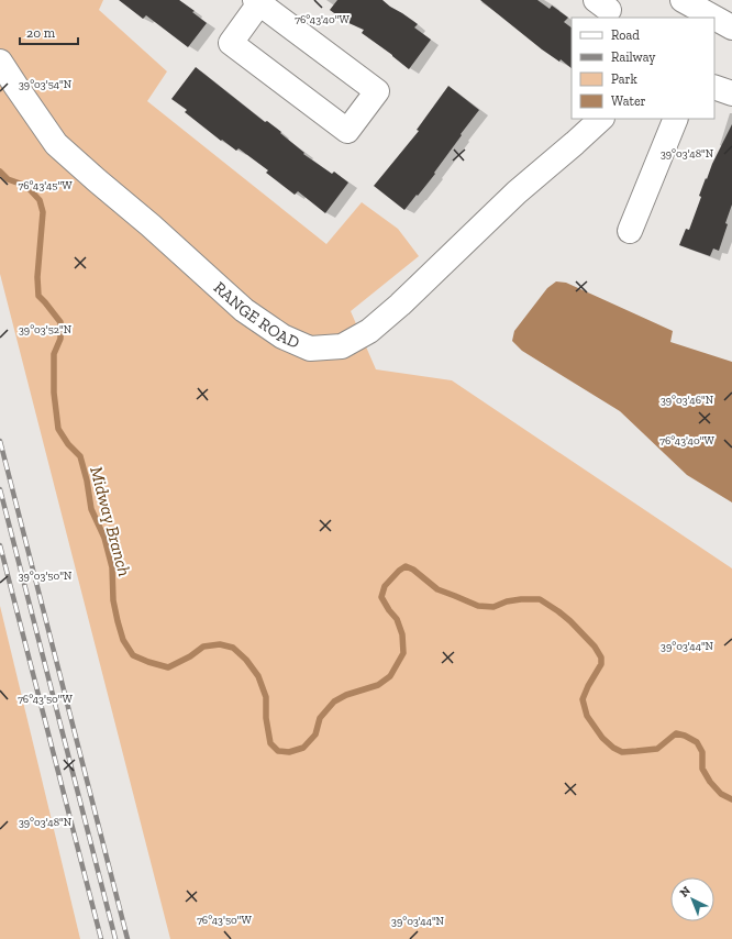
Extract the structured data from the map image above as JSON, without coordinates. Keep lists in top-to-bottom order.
{
  "streets": {
    "street": ["RANGE ROAD"]
  },
  "water": ["Midway Branch"],
  "legend": [
    "Road",
    "Railway",
    "Park",
    "Water"
  ],
  "scale_bar": "20 m",
  "north": "top left",
  "coordinates": [
    "76°43'40\"W",
    "39°03'54\"N",
    "39°03'48\"N",
    "76°43'45\"W",
    "39°03'52\"N",
    "39°03'46\"N",
    "39°03'50\"N",
    "39°03'44\"N",
    "76°43'50\"W"
  ]
}
